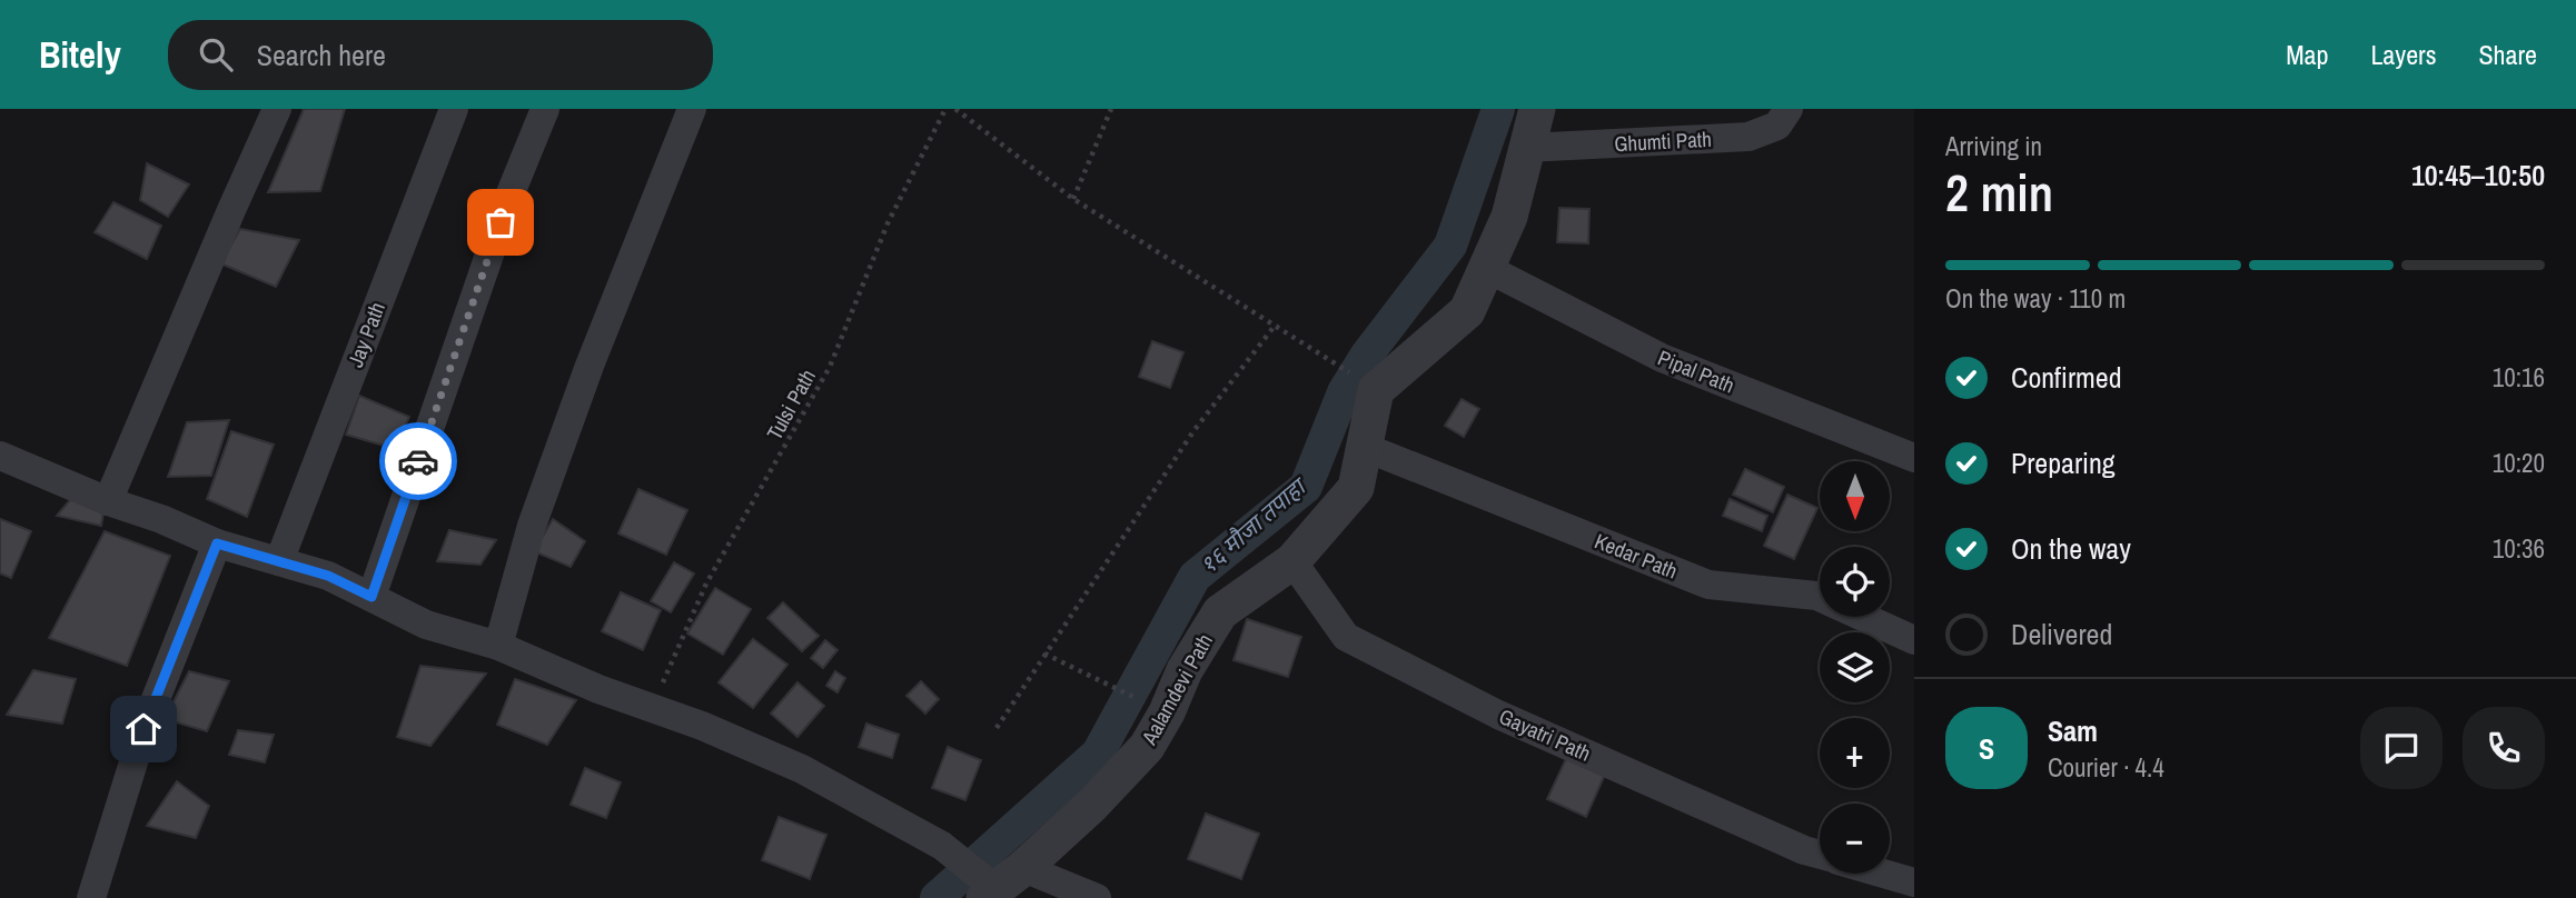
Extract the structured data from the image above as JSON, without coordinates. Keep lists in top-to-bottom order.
{
  "streets": {
    "street": [
      "Ghumti Path",
      "Jay Path",
      "Pipal Path",
      "Kedar Path",
      "Aalamdevi Path",
      "Gayatri Path"
    ],
    "path": ["Tulsi Path"]
  },
  "crossings": [
    ["Kedar Path", "Aalamdevi Path"],
    ["Aalamdevi Path", "Gayatri Path"]
  ],
  "water": ["१६ मौजा तपाहा"],
  "north": "bottom",
  "page": {
    "header": "Bitely",
    "search": "Search here",
    "nav": ["Map", "Layers", "Share"],
    "heading": ["2 min", "Arriving in", "10:45–10:50"],
    "panel": ["Sam", "Courier · 4.4"],
    "bar": "On the way · 110 m",
    "list": [
      ["Confirmed", "10:16"],
      ["Preparing", "10:20"],
      ["On the way", "10:36"],
      "Delivered"
    ],
    "map_buttons": ["+", "−"],
    "round": "S"
  }
}
